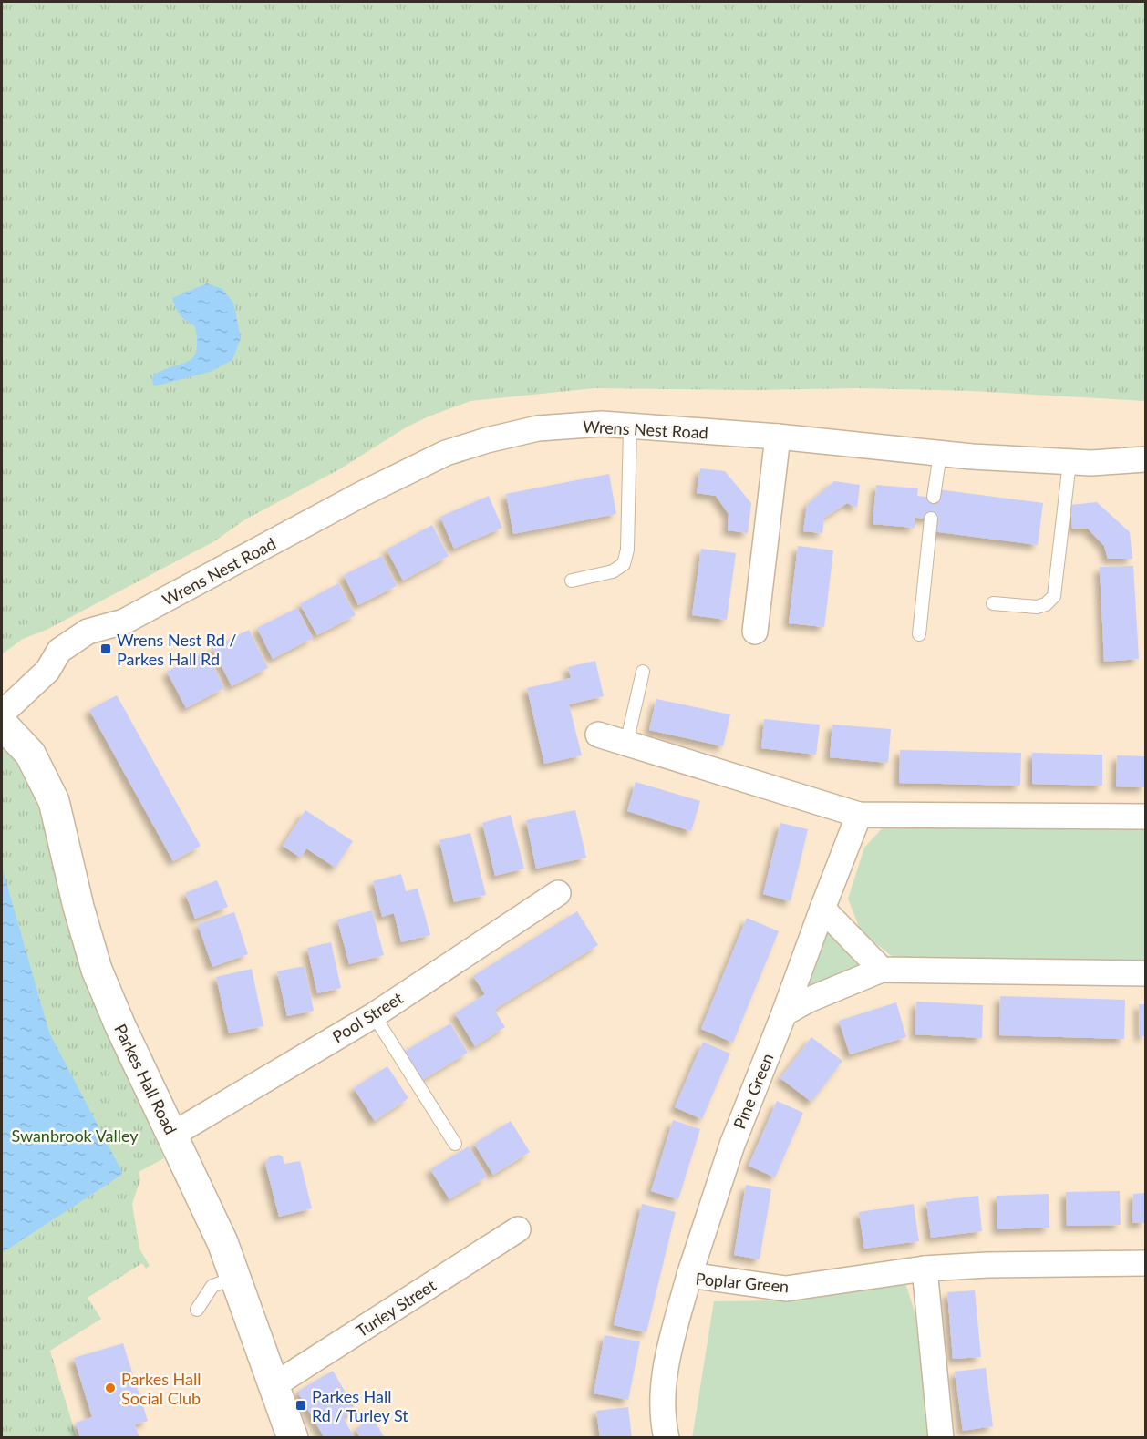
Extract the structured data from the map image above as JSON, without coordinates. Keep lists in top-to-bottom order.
{
  "streets": {
    "street": [
      "Wrens Nest Road",
      "Pool Street",
      "Parkes Hall Road",
      "Pine Green",
      "Poplar Green",
      "Turley Street"
    ]
  },
  "crossings": [
    ["Pool Street", "Parkes Hall Road"],
    ["Parkes Hall Road", "Turley Street"],
    ["Pine Green", "Poplar Green"]
  ],
  "parks": ["Swanbrook Valley"],
  "places": {
    "transit": ["Wrens Nest Rd / Parkes Hall Rd", "Parkes Hall Rd / Turley St"],
    "other": ["Parkes Hall Social Club"]
  }
}
